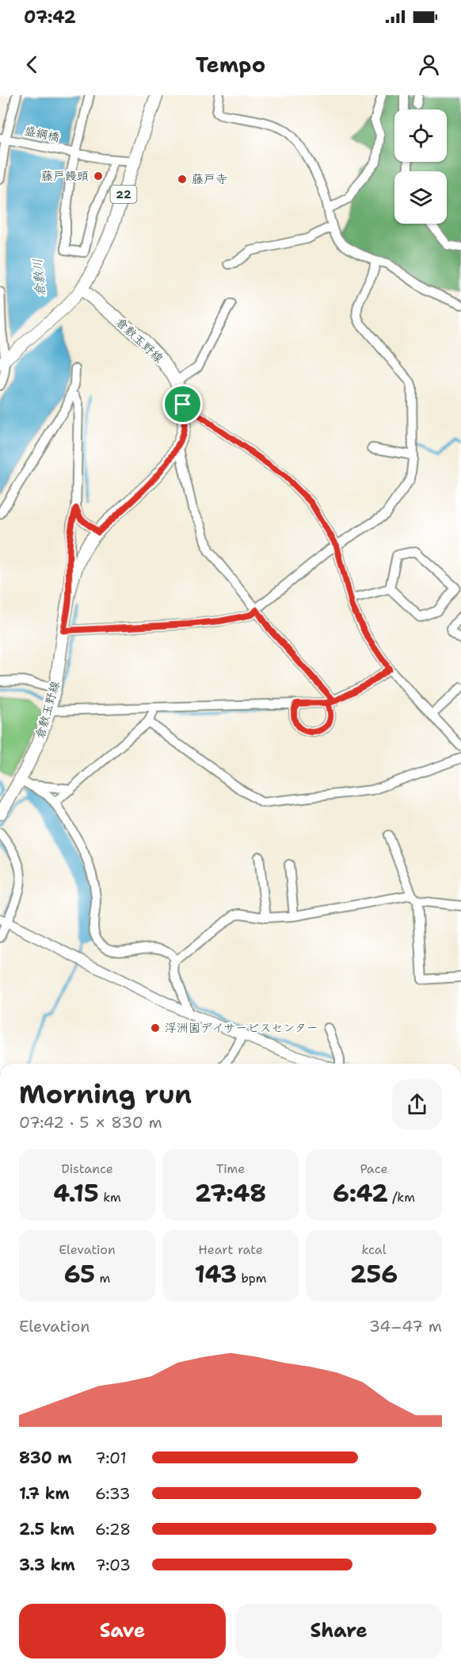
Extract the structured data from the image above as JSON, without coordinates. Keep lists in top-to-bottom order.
{
  "streets": {
    "main road": ["22", "倉敷玉野線"],
    "street": ["盛綱橋"]
  },
  "crossings": [
    ["盛綱橋", "22"],
    ["22", "倉敷玉野線"]
  ],
  "water": ["倉敷川"],
  "places": ["藤戸饅頭", "藤戸寺", "浮洲園デイサービスセンター"],
  "page": {
    "status": "07:42",
    "header": "Tempo",
    "heading": ["Morning run", "07:42 · 5 × 830 m"],
    "stats": [
      ["Distance", "4.15 km"],
      ["Time", "27:48"],
      ["Pace", "6:42 /km"],
      ["Elevation", "65 m"],
      ["Heart rate", "143 bpm"],
      ["kcal", "256"]
    ],
    "chart": ["Elevation", "34–47 m"],
    "list": [
      {
        "name": "830 m",
        "note": "7:01"
      },
      {
        "name": "1.7 km",
        "note": "6:33"
      },
      {
        "name": "2.5 km",
        "note": "6:28"
      },
      {
        "name": "3.3 km",
        "note": "7:03"
      }
    ],
    "buttons": ["Save", "Share"]
  }
}
